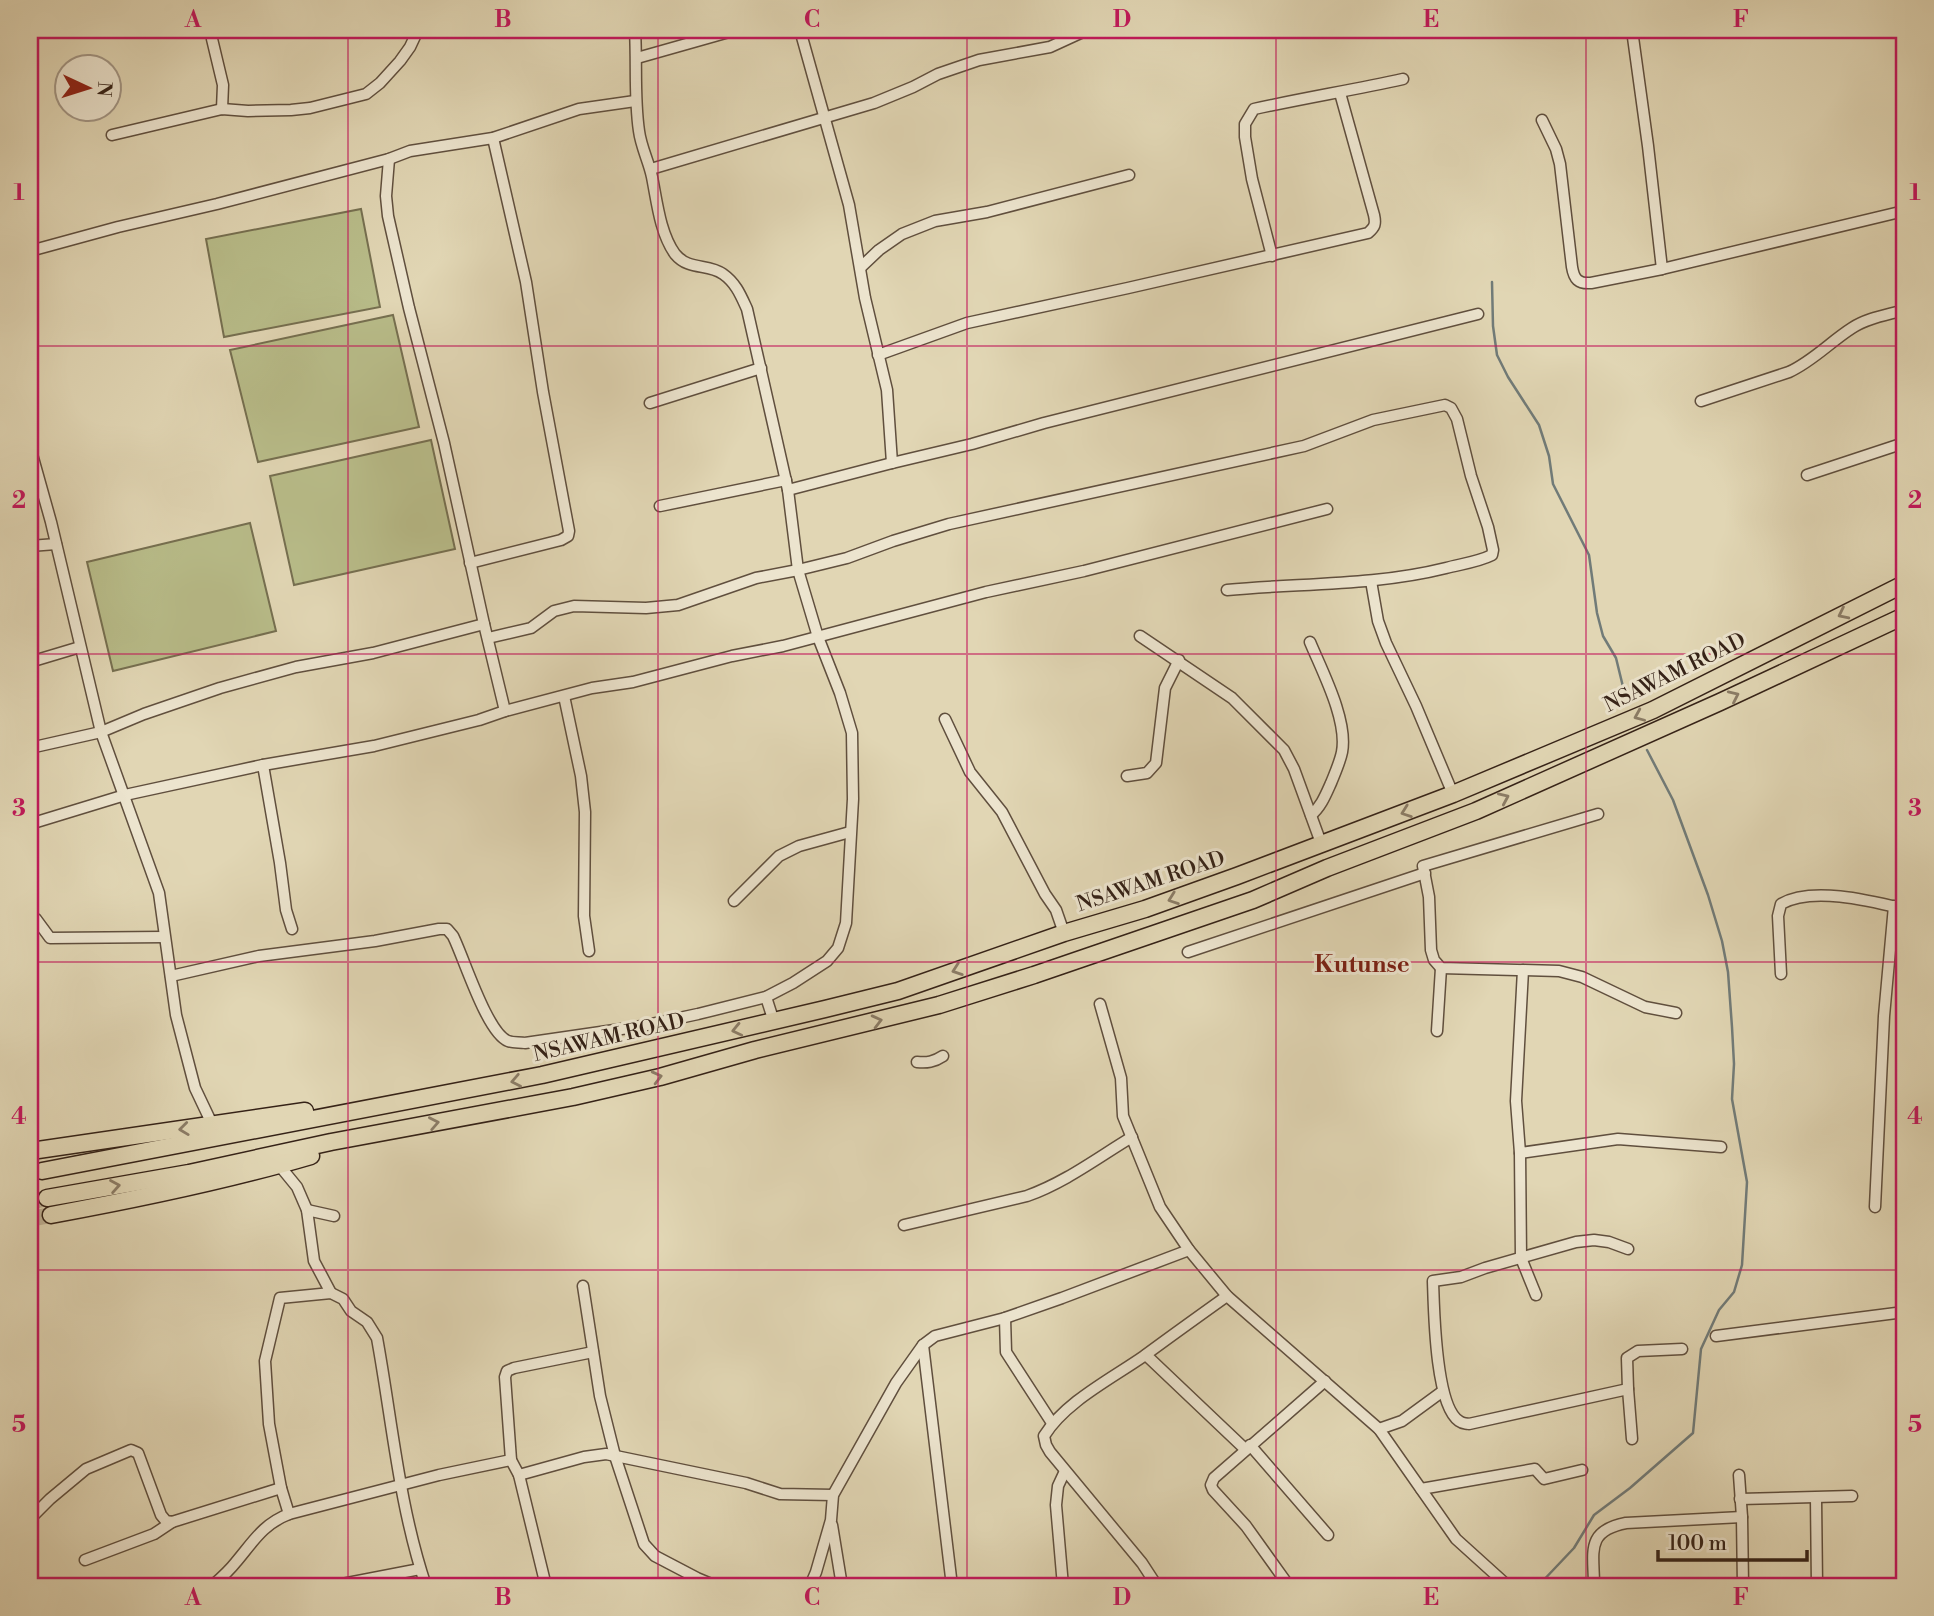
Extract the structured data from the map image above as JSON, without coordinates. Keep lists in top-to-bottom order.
{
  "streets": {
    "highway": ["NSAWAM ROAD"]
  },
  "districts": ["Kutunse"],
  "scale_bar": "100 m",
  "north": "right",
  "grid": {
    "columns": [
      "A",
      "B",
      "C",
      "D",
      "E",
      "F"
    ],
    "rows": [
      "1",
      "2",
      "3",
      "4",
      "5"
    ]
  }
}
